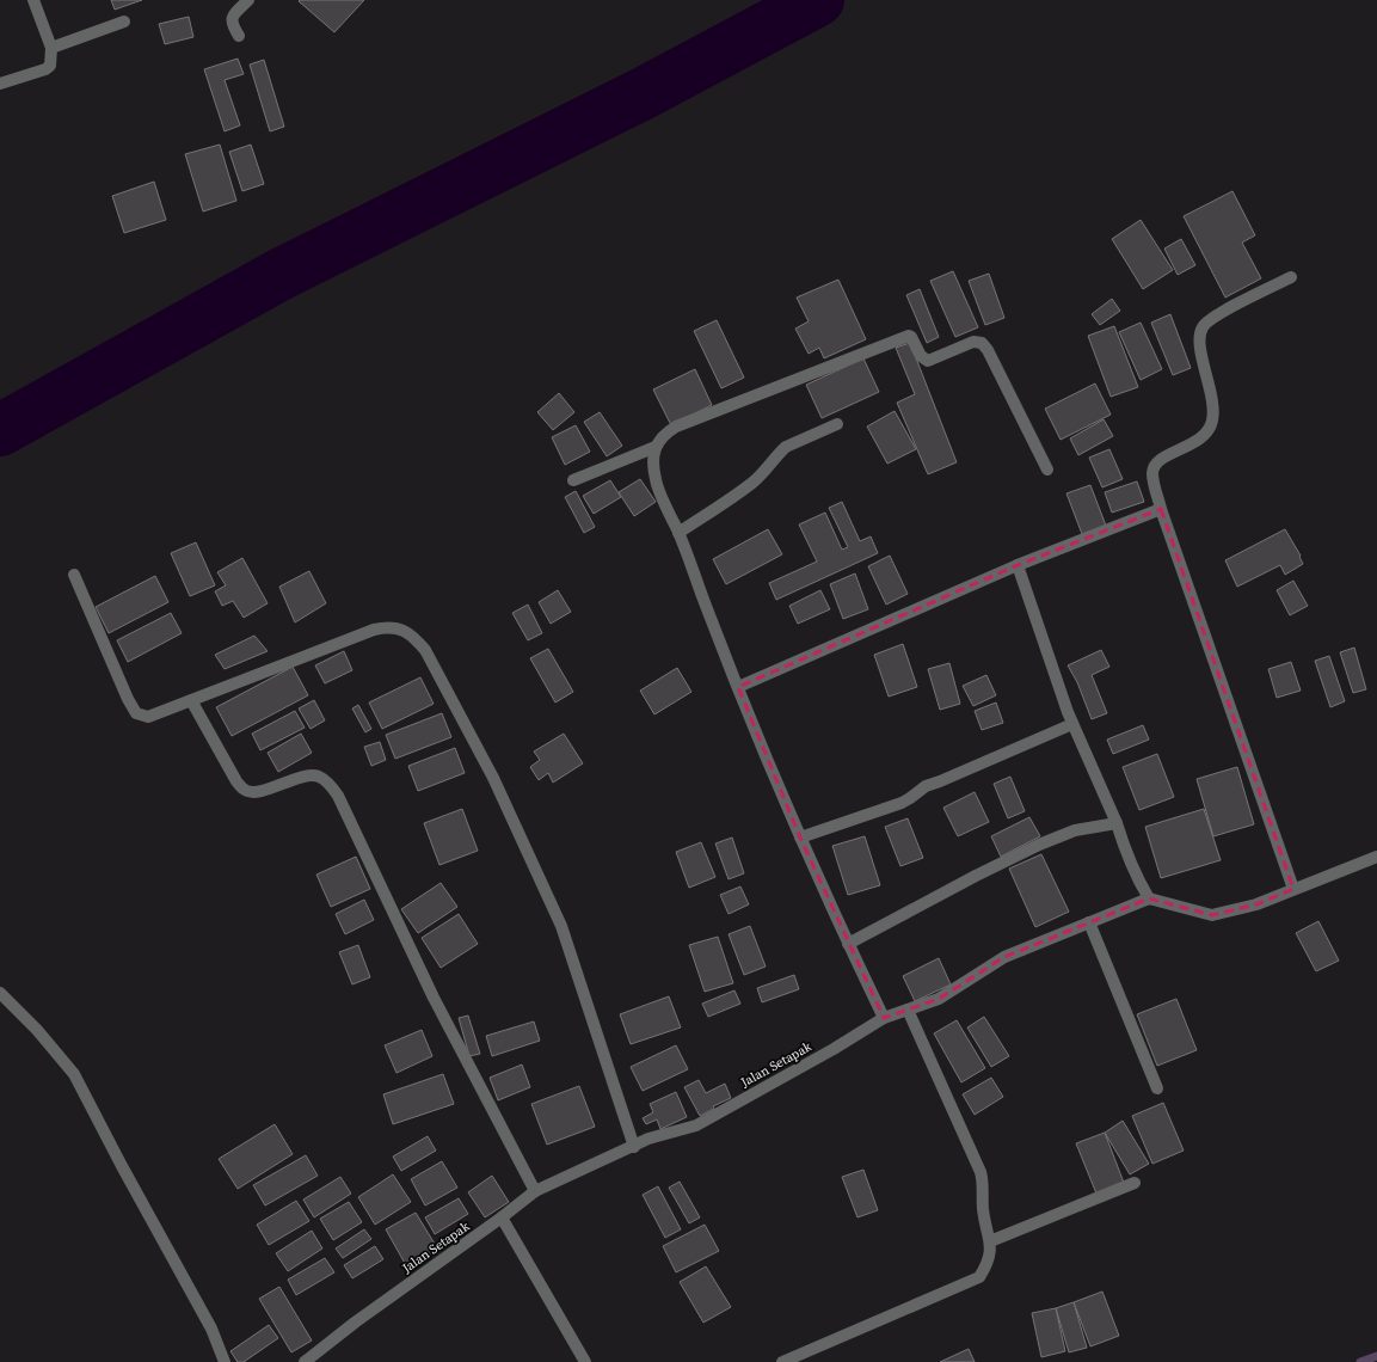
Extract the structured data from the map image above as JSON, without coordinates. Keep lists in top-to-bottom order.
{
  "streets": {
    "street": ["Jalan Setapak"]
  }
}
